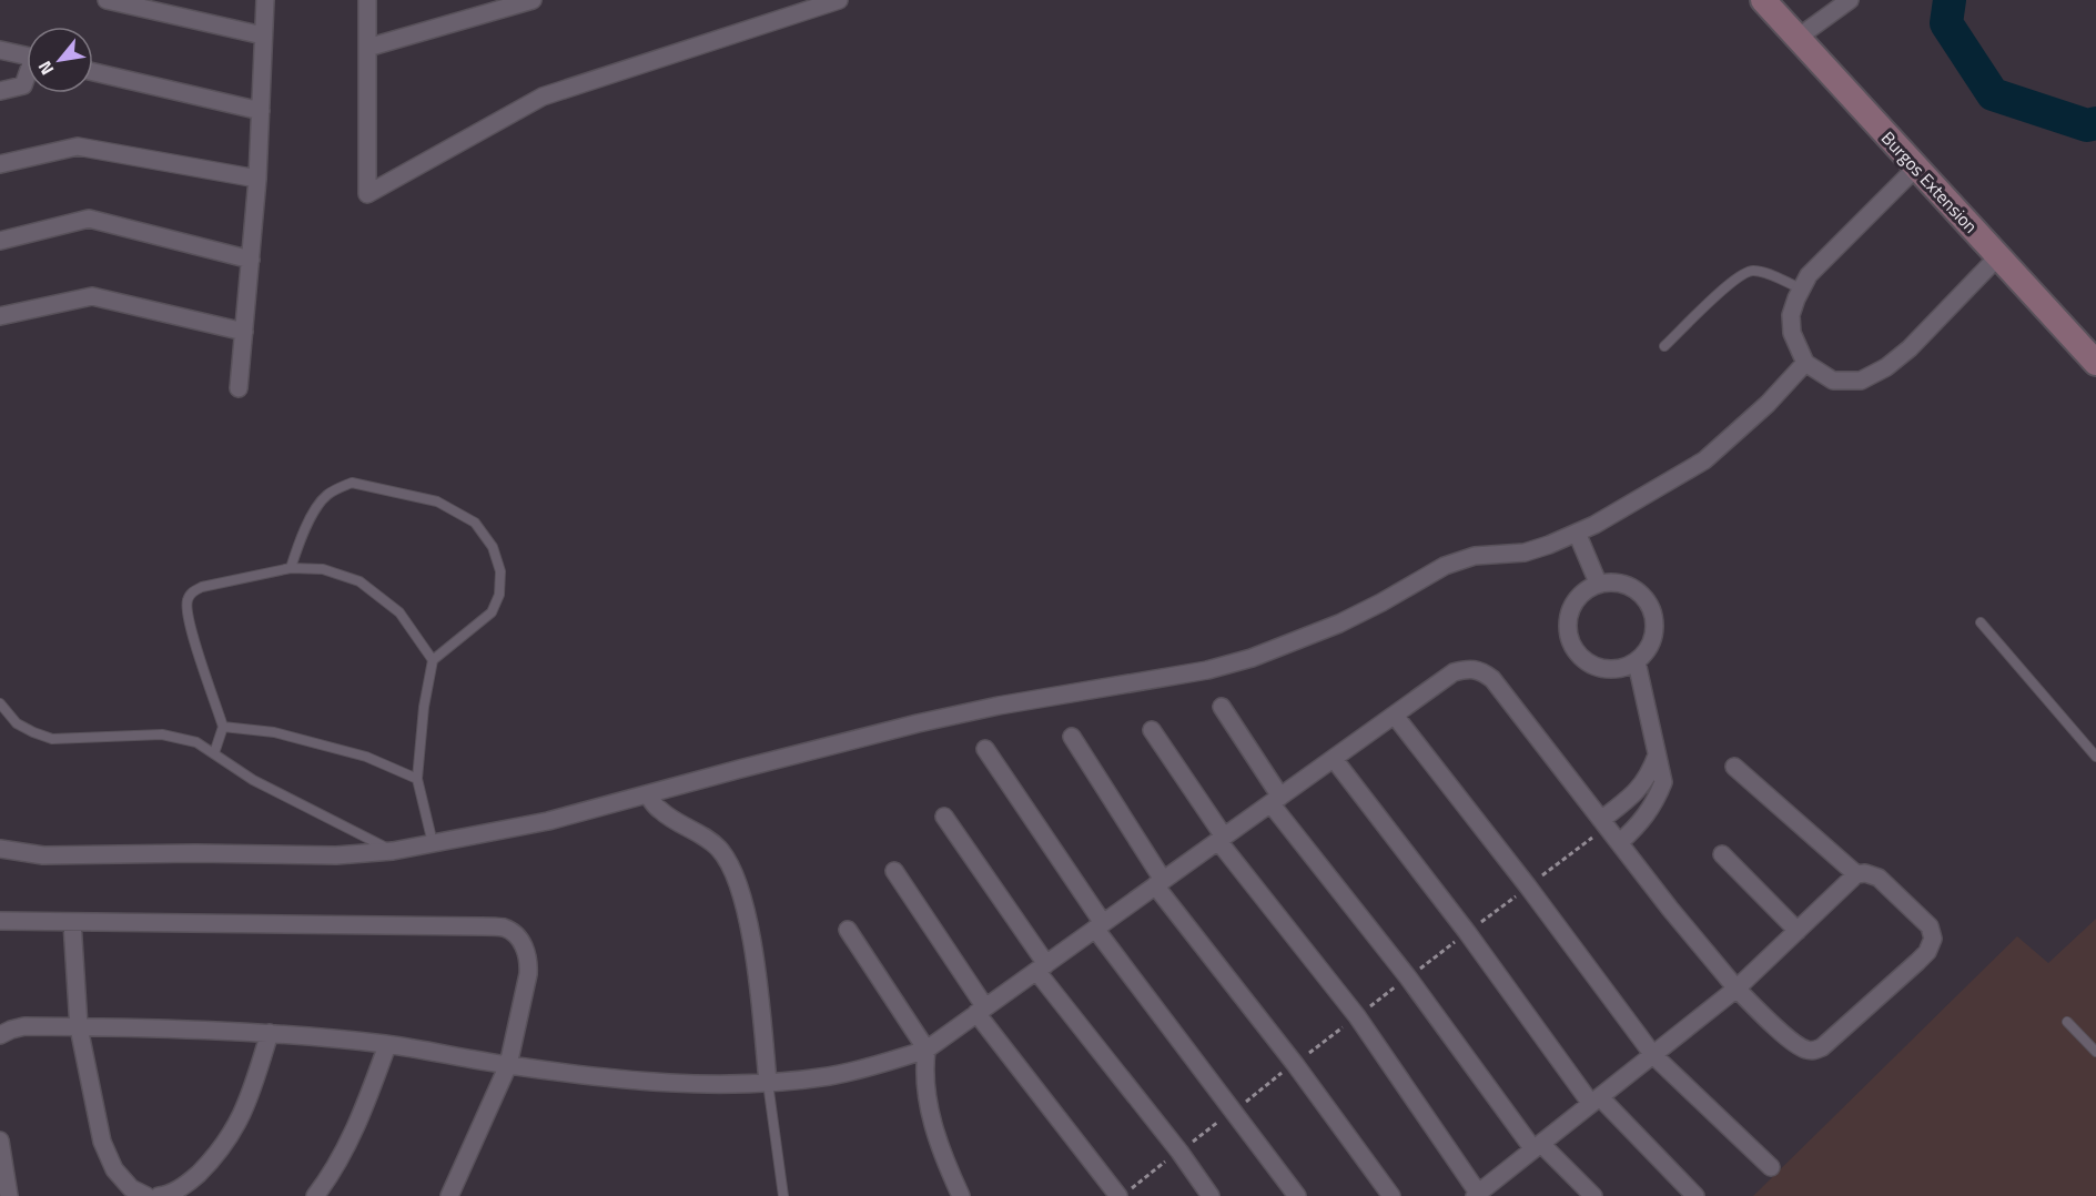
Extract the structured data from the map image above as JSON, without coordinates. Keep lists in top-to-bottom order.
{
  "streets": {
    "main road": ["Burgos Extension"]
  },
  "north": "bottom left"
}
